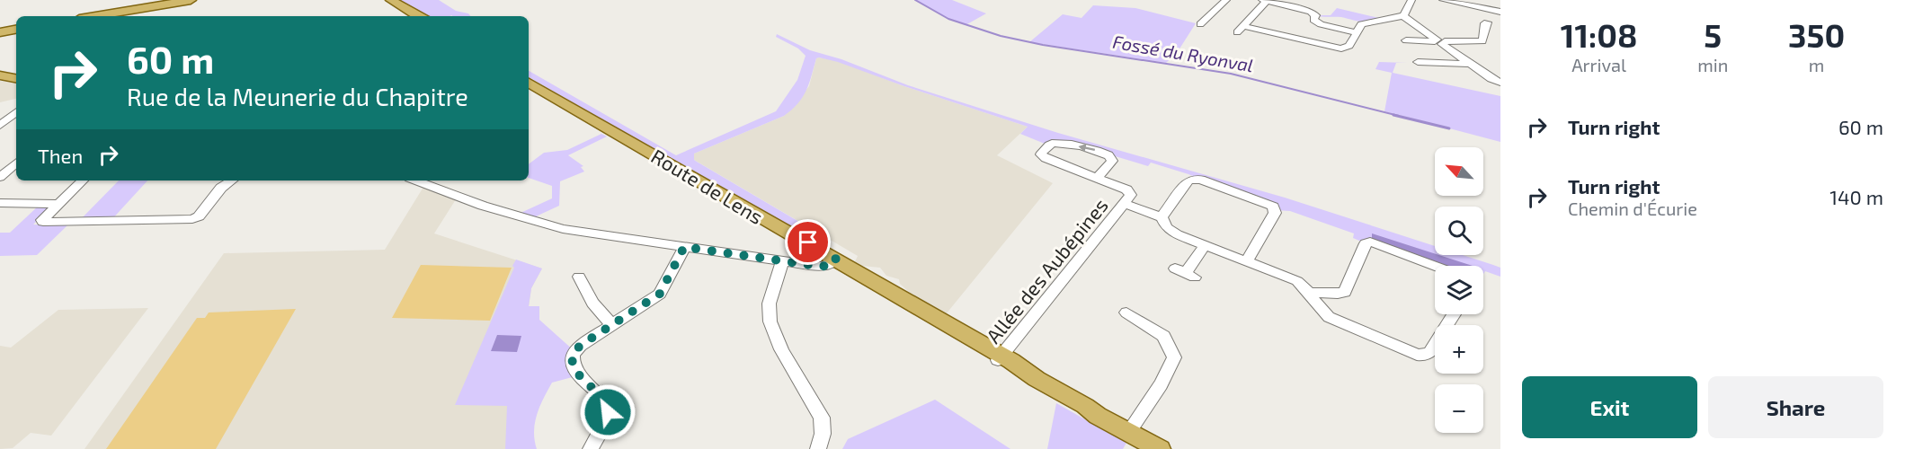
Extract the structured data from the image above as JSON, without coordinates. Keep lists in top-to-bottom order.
{
  "streets": {
    "main road": ["Route de Lens"],
    "street": ["Allée des Aubépines"]
  },
  "crossings": [
    ["Route de Lens", "Allée des Aubépines"]
  ],
  "water": ["Fossé du Ryonval"],
  "north": "top left",
  "page": {
    "eta": [
      "11:08",
      "Arrival",
      "5",
      "min",
      "350",
      "m"
    ],
    "turn": ["60 m", "Rue de la Meunerie du Chapitre"],
    "list": [
      {
        "name": "Turn right",
        "value": "60 m"
      },
      {
        "name": "Turn right",
        "note": "Chemin d'Écurie",
        "value": "140 m"
      }
    ],
    "then": "Then",
    "map_buttons": ["+", "−"],
    "buttons": ["Exit", "Share"]
  }
}
